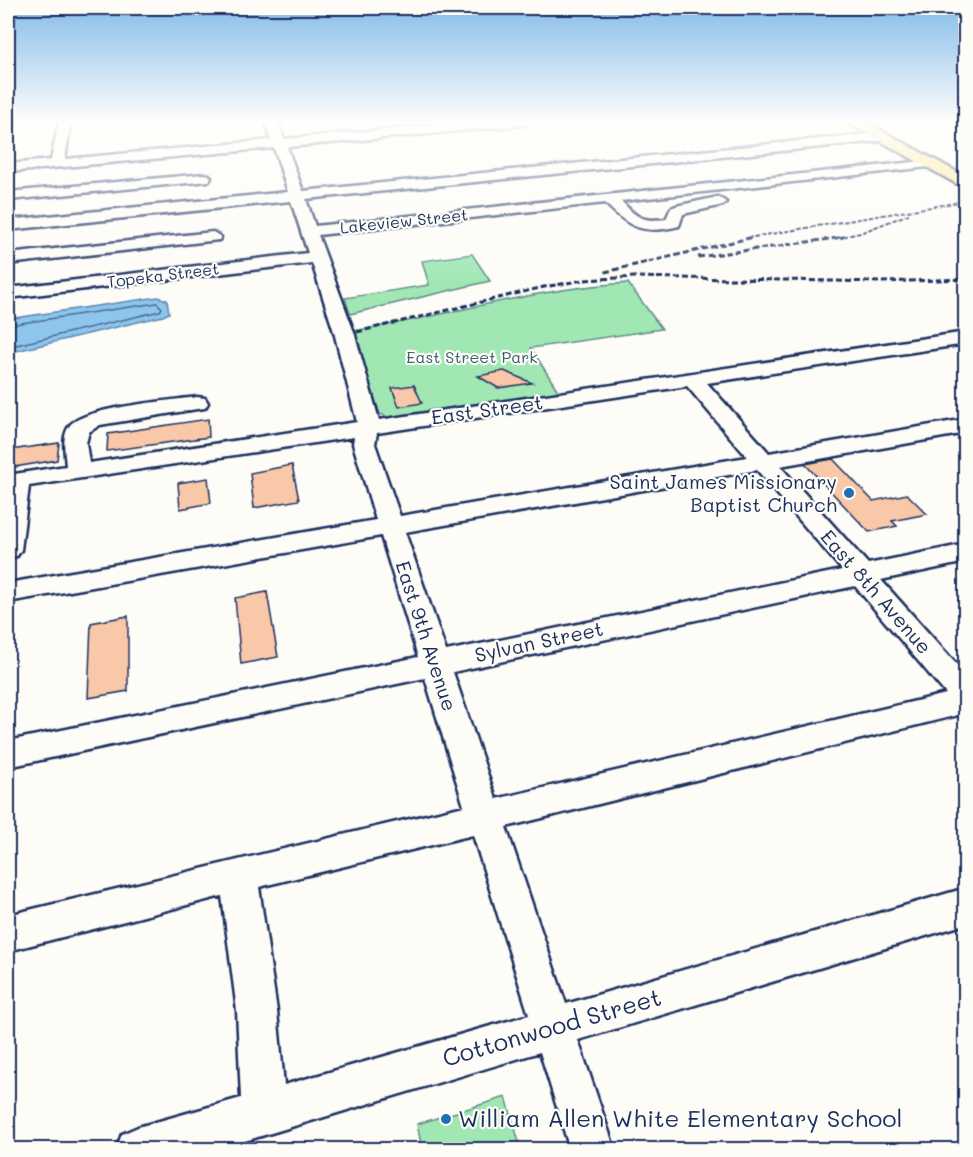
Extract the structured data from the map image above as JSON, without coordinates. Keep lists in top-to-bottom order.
{
  "streets": {
    "street": [
      "Lakeview Street",
      "Topeka Street",
      "East Street",
      "East 8th Avenue",
      "East 9th Avenue",
      "Sylvan Street",
      "Cottonwood Street"
    ]
  },
  "crossings": [
    ["Lakeview Street", "Topeka Street"],
    ["Lakeview Street", "East 9th Avenue"],
    ["Topeka Street", "East 9th Avenue"],
    ["East Street", "East 8th Avenue"],
    ["East Street", "East 9th Avenue"],
    ["East 8th Avenue", "Sylvan Street"],
    ["East 9th Avenue", "Sylvan Street"],
    ["East 9th Avenue", "Cottonwood Street"]
  ],
  "parks": ["East Street Park"],
  "places": ["Saint James Missionary Baptist Church", "William Allen White Elementary School"]
}
